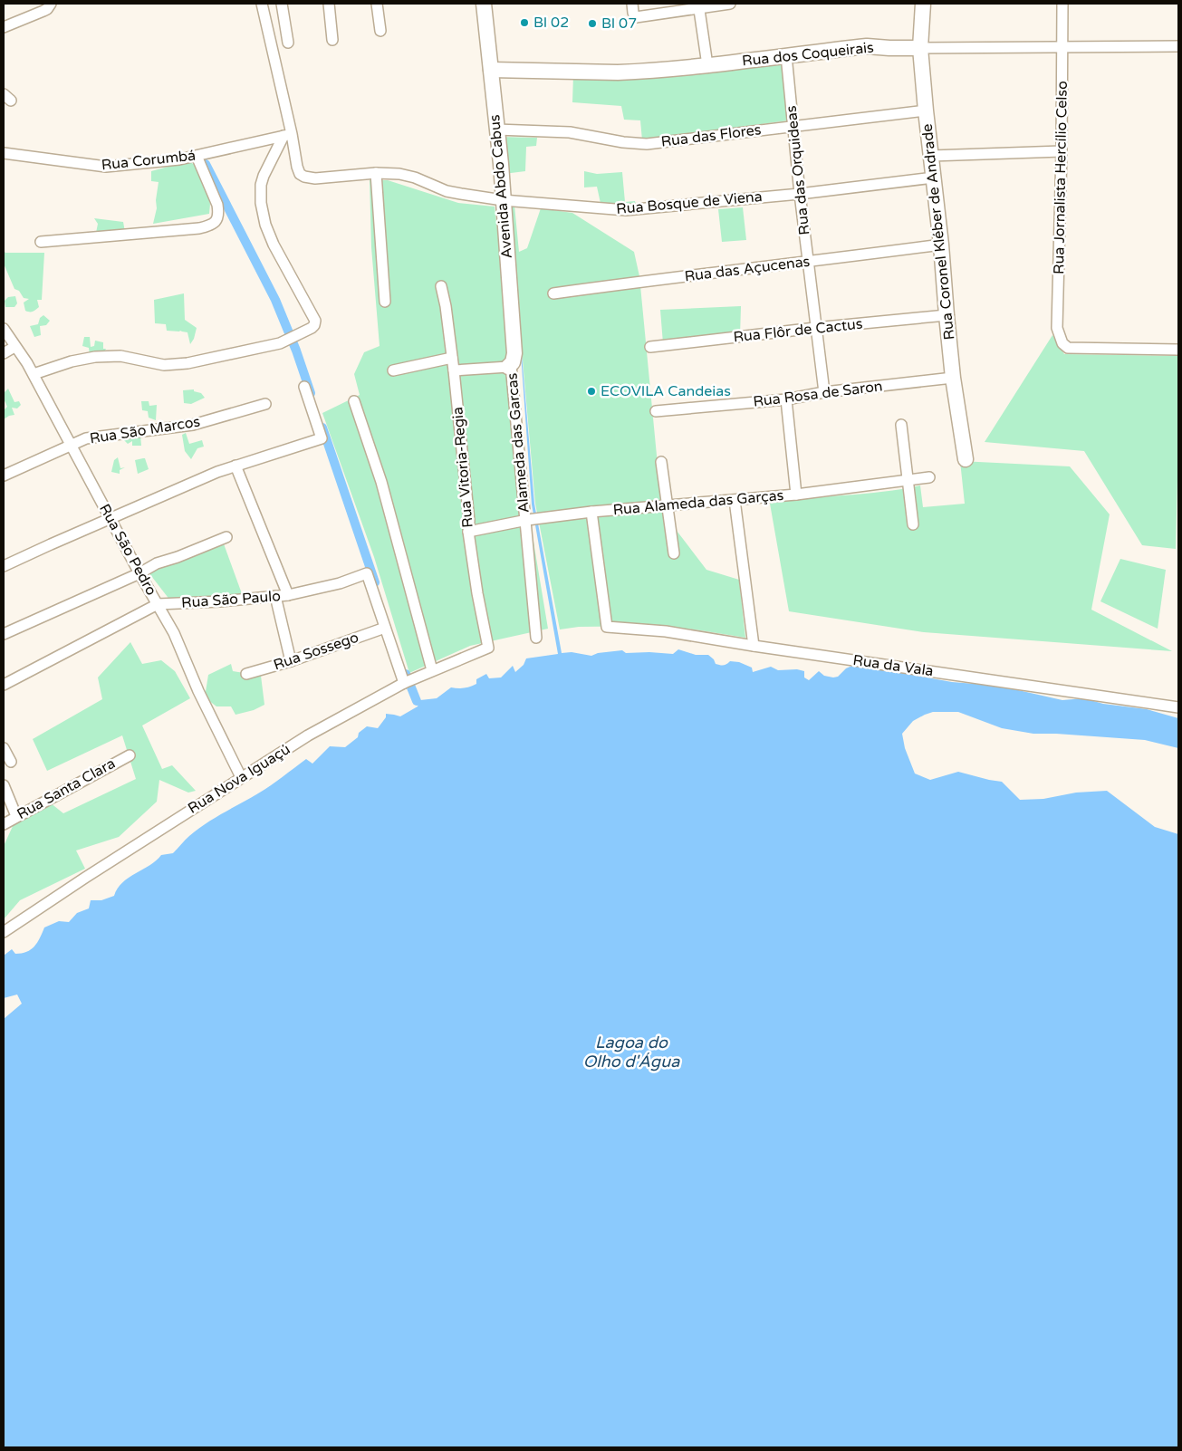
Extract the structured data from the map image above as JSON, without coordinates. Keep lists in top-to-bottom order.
{
  "streets": {
    "main road": ["Rua dos Coqueirais", "Avenida Abdo Cabus", "Rua Coronel Kléber de Andrade"],
    "street": [
      "Rua das Flores",
      "Rua Corumbá",
      "Rua das Orquideas",
      "Rua Jornalista Hercílio Celso",
      "Rua Bosque de Viena",
      "Rua das Açucenas",
      "Rua Flôr de Cactus",
      "Rua Rosa de Saron",
      "Rua São Marcos",
      "Alameda das Garcas",
      "Rua Vitoria-Regia",
      "Rua Alameda das Garças",
      "Rua São Pedro",
      "Rua São Paulo",
      "Rua Sossego",
      "Rua da Vala",
      "Rua Nova Iguaçú",
      "Rua Santa Clara"
    ]
  },
  "crossings": [
    ["Rua dos Coqueirais", "Rua das Orquideas"],
    ["Rua dos Coqueirais", "Rua Jornalista Hercílio Celso"],
    ["Rua dos Coqueirais", "Avenida Abdo Cabus"],
    ["Rua dos Coqueirais", "Rua Coronel Kléber de Andrade"],
    ["Rua das Flores", "Rua das Orquideas"],
    ["Rua das Flores", "Avenida Abdo Cabus"],
    ["Rua das Flores", "Rua Coronel Kléber de Andrade"],
    ["Rua Corumbá", "Rua Bosque de Viena"],
    ["Rua das Orquideas", "Rua Bosque de Viena"],
    ["Rua das Orquideas", "Rua das Açucenas"],
    ["Rua das Orquideas", "Rua Flôr de Cactus"],
    ["Rua das Orquideas", "Rua Rosa de Saron"],
    ["Avenida Abdo Cabus", "Rua Bosque de Viena"],
    ["Avenida Abdo Cabus", "Alameda das Garcas"],
    ["Rua Bosque de Viena", "Rua Coronel Kléber de Andrade"],
    ["Rua Coronel Kléber de Andrade", "Rua das Açucenas"],
    ["Rua Coronel Kléber de Andrade", "Rua Flôr de Cactus"],
    ["Rua Coronel Kléber de Andrade", "Rua Rosa de Saron"],
    ["Rua São Marcos", "Rua São Pedro"],
    ["Alameda das Garcas", "Rua Alameda das Garças"],
    ["Rua Vitoria-Regia", "Rua Alameda das Garças"],
    ["Rua Vitoria-Regia", "Rua Nova Iguaçú"],
    ["Rua Alameda das Garças", "Rua da Vala"],
    ["Rua São Pedro", "Rua São Paulo"],
    ["Rua São Pedro", "Rua Nova Iguaçú"],
    ["Rua São Paulo", "Rua Sossego"]
  ],
  "water": ["Lagoa do Olho d'Água"],
  "places": ["Bl 02", "Bl 07", "ECOVILA Candeias"]
}
